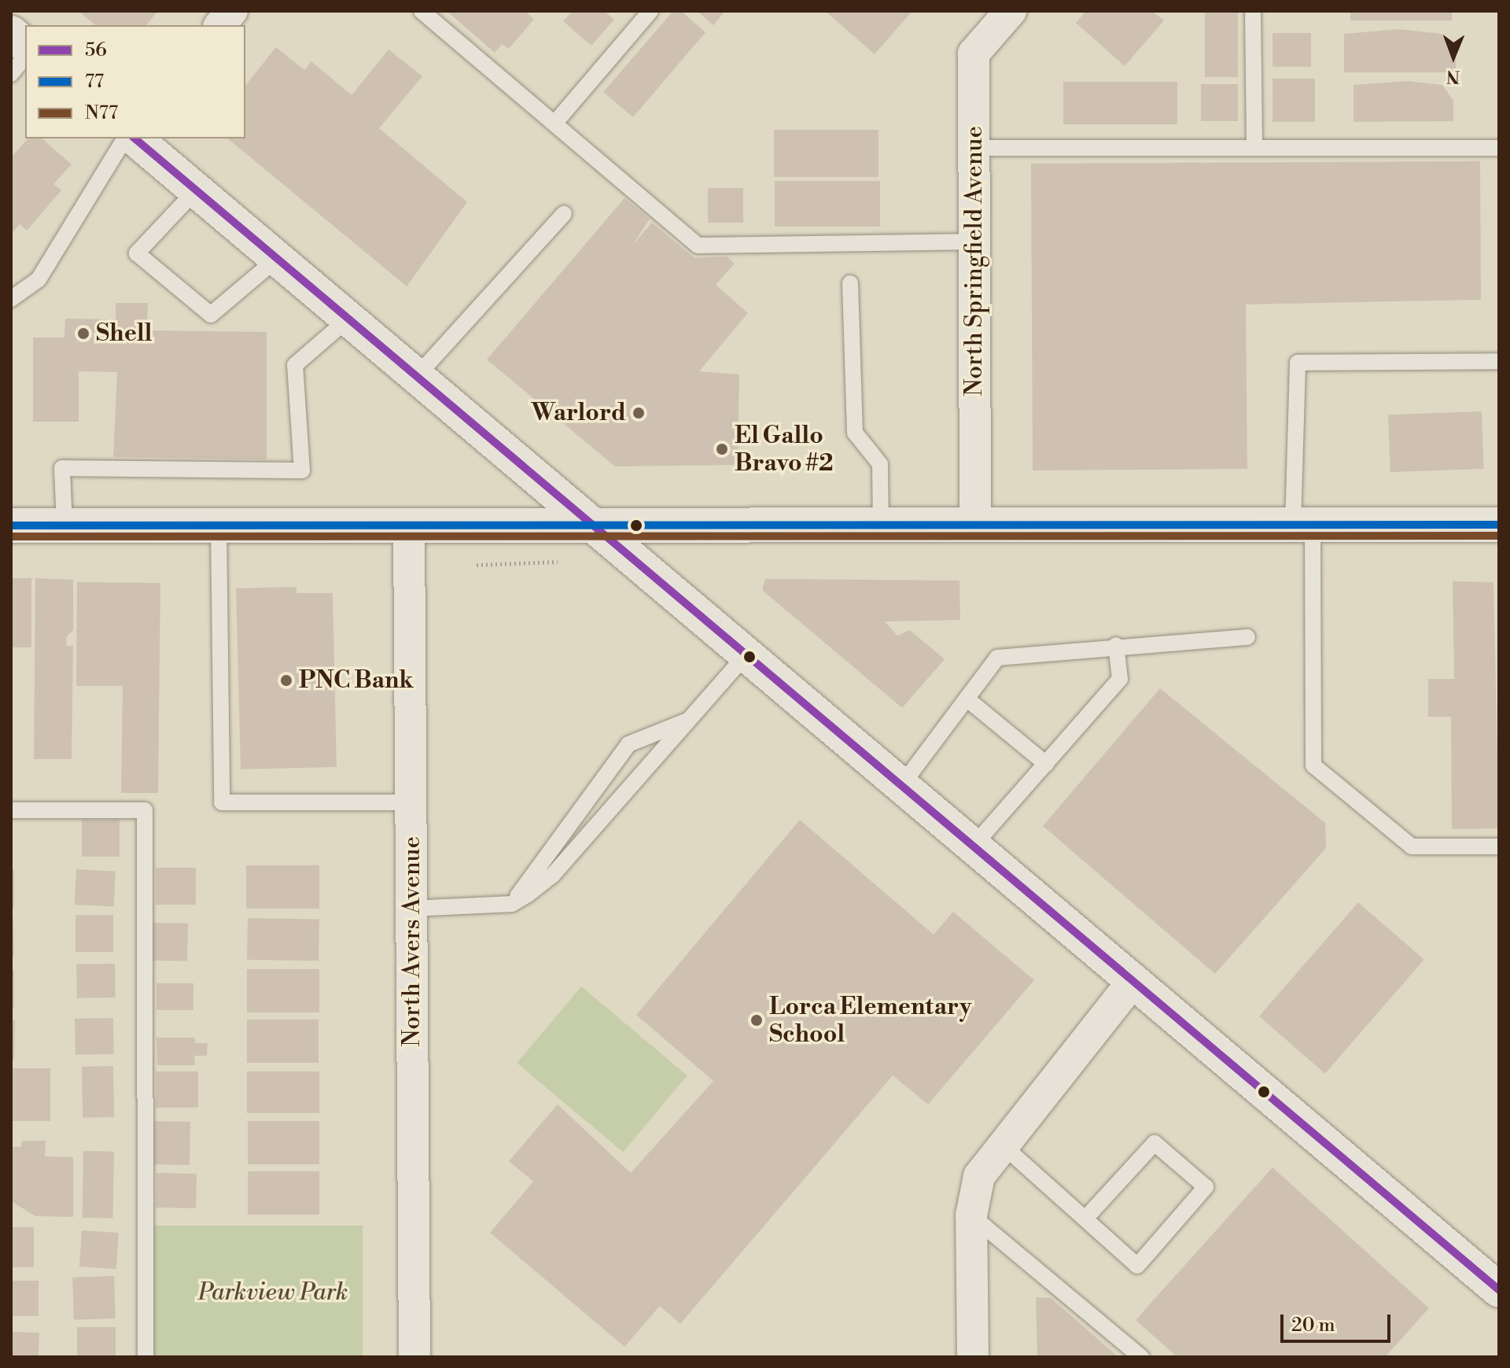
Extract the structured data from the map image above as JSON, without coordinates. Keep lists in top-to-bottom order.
{
  "streets": {
    "street": ["North Springfield Avenue", "North Avers Avenue"]
  },
  "parks": ["Parkview Park"],
  "places": [
    "Shell",
    "Warlord",
    "El Gallo Bravo #2",
    "PNC Bank",
    "Lorca Elementary School"
  ],
  "lines": ["transit line 56", "transit line 77", "transit line N77"],
  "legend": ["56", "77", "N77"],
  "scale_bar": "20 m",
  "north": "bottom"
}
